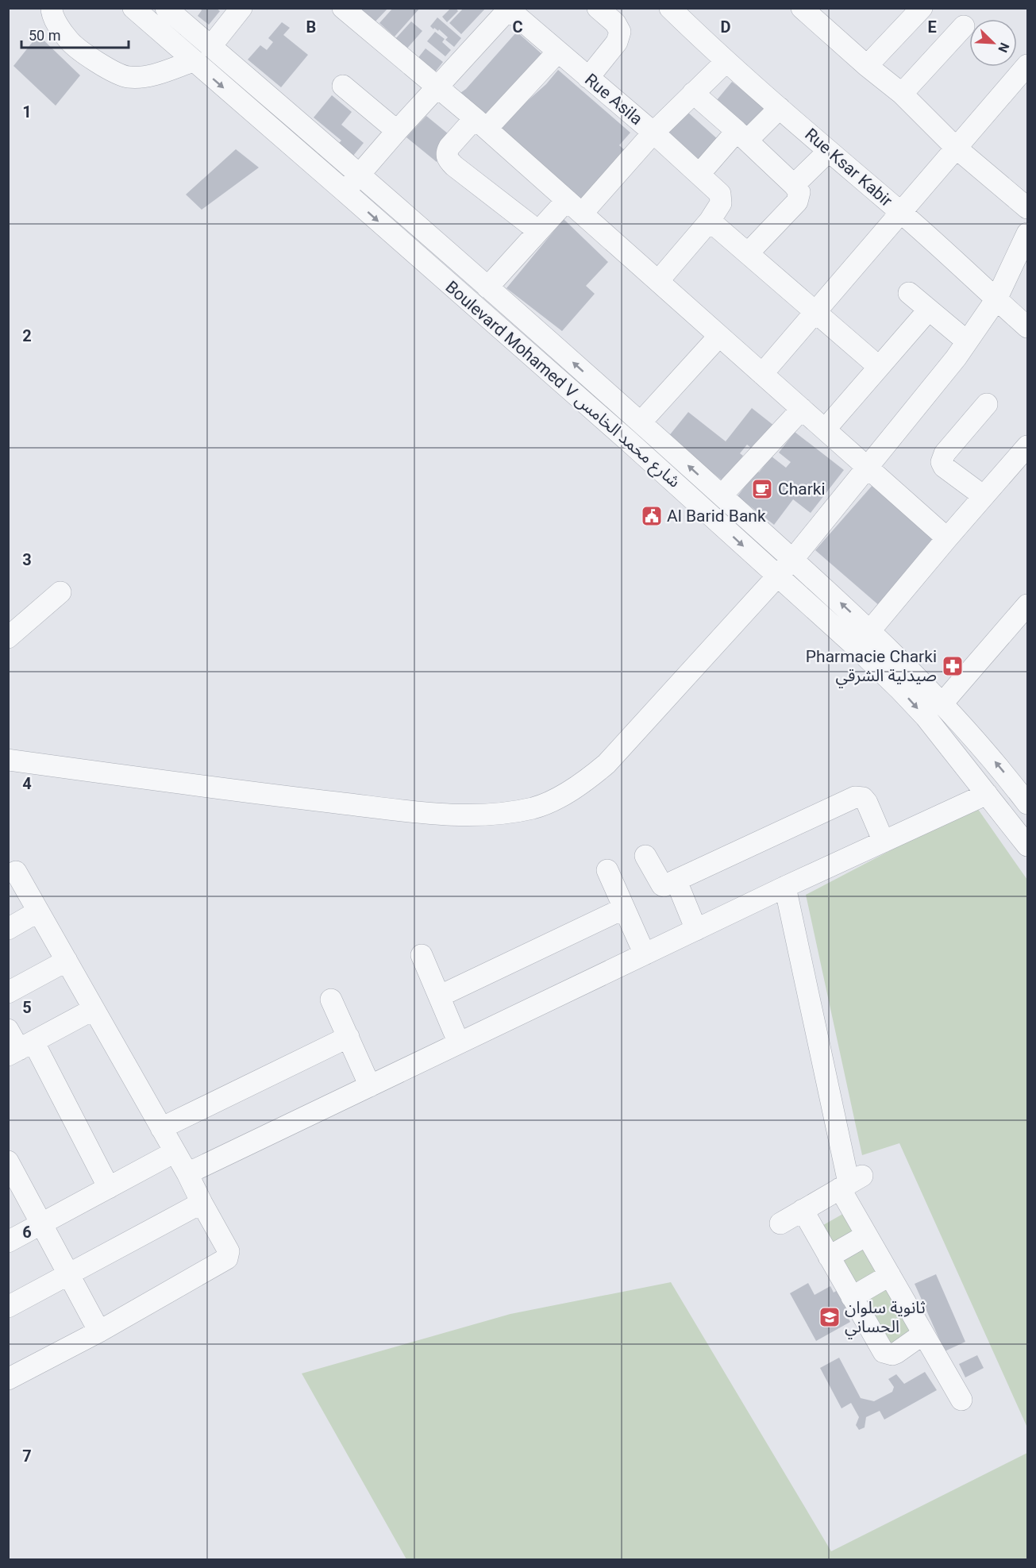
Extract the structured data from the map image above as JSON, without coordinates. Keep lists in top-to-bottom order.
{
  "streets": {
    "street": ["Rue Asila", "Rue Ksar Kabir", "Boulevard Mohamed V شارع محمد الخامس"]
  },
  "places": {
    "cafe": ["Charki"],
    "public building": ["Al Barid Bank"],
    "pharmacy": ["Pharmacie Charki صيدلية الشرقي"],
    "school or university": ["ثانوية سلوان الحساني"]
  },
  "scale_bar": "50 m",
  "north": "bottom right",
  "grid": {
    "columns": [
      "B",
      "C",
      "D",
      "E"
    ],
    "rows": [
      "1",
      "2",
      "3",
      "4",
      "5",
      "6",
      "7"
    ]
  }
}
